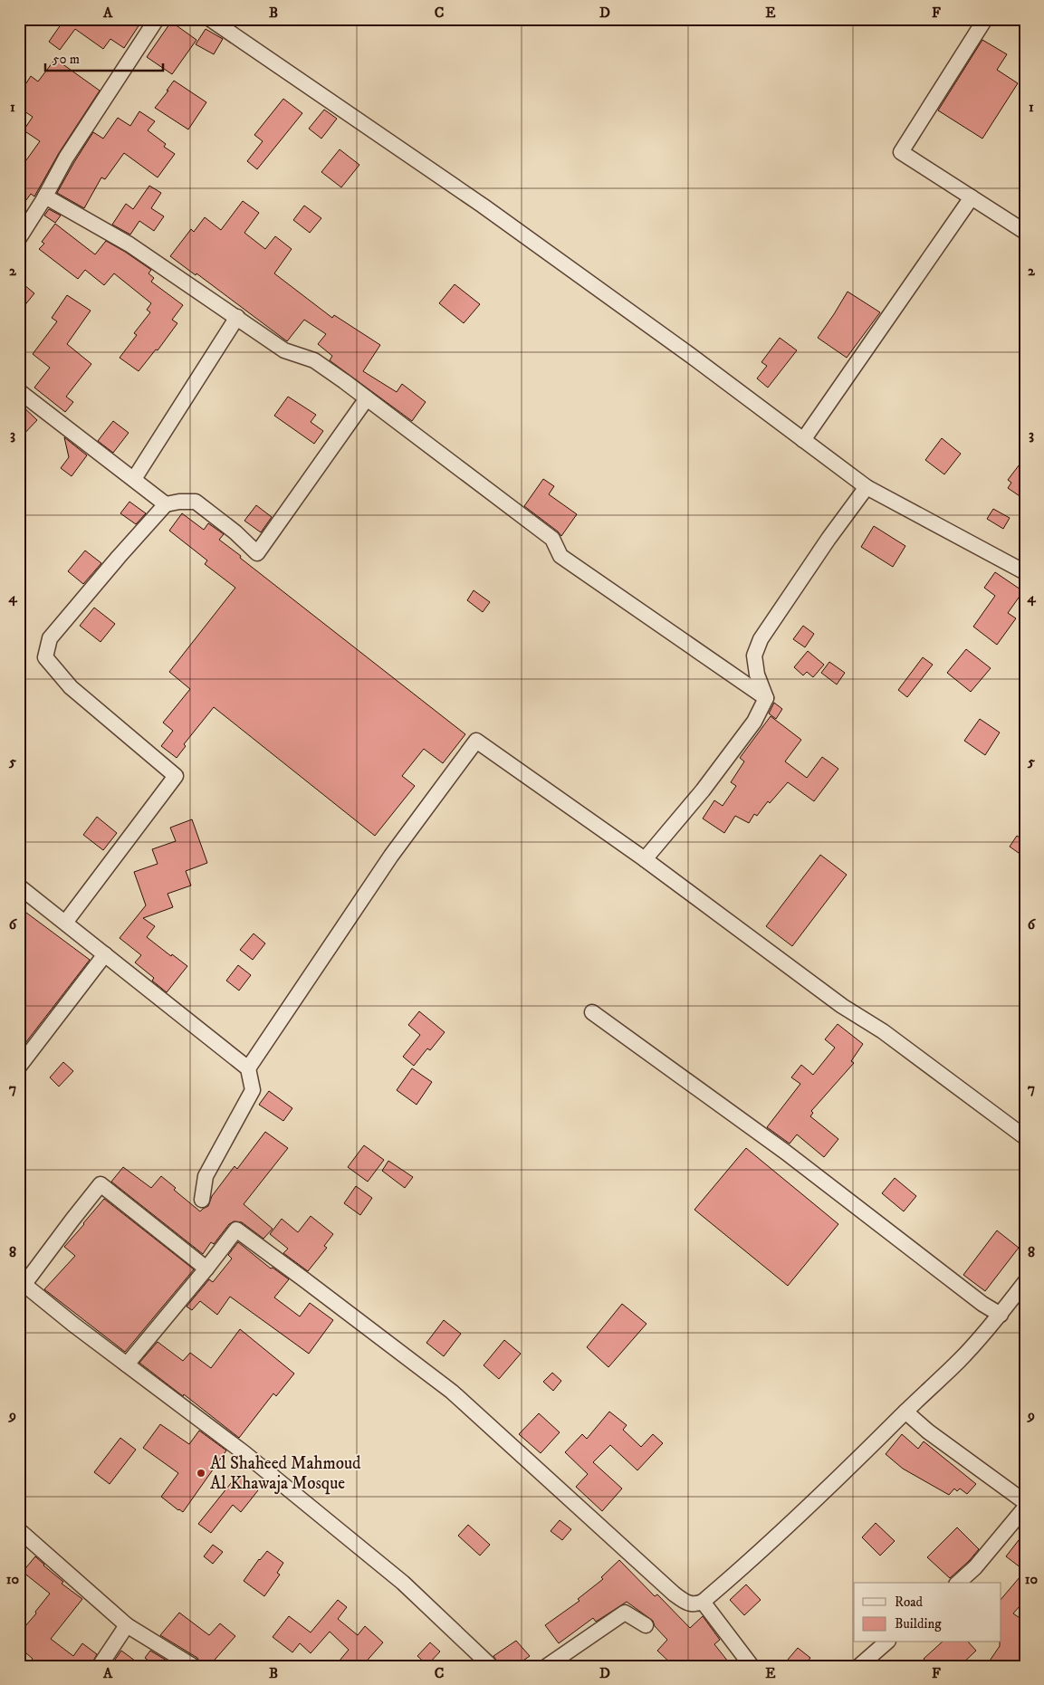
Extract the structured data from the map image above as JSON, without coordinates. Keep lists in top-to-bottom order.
{
  "places": ["Al Shaheed Mahmoud Al Khawaja Mosque"],
  "legend": ["Road", "Building"],
  "scale_bar": "50 m",
  "grid": {
    "columns": [
      "A",
      "B",
      "C",
      "D",
      "E",
      "F"
    ],
    "rows": [
      "1",
      "2",
      "3",
      "4",
      "5",
      "6",
      "7",
      "8",
      "9",
      "10"
    ]
  }
}
